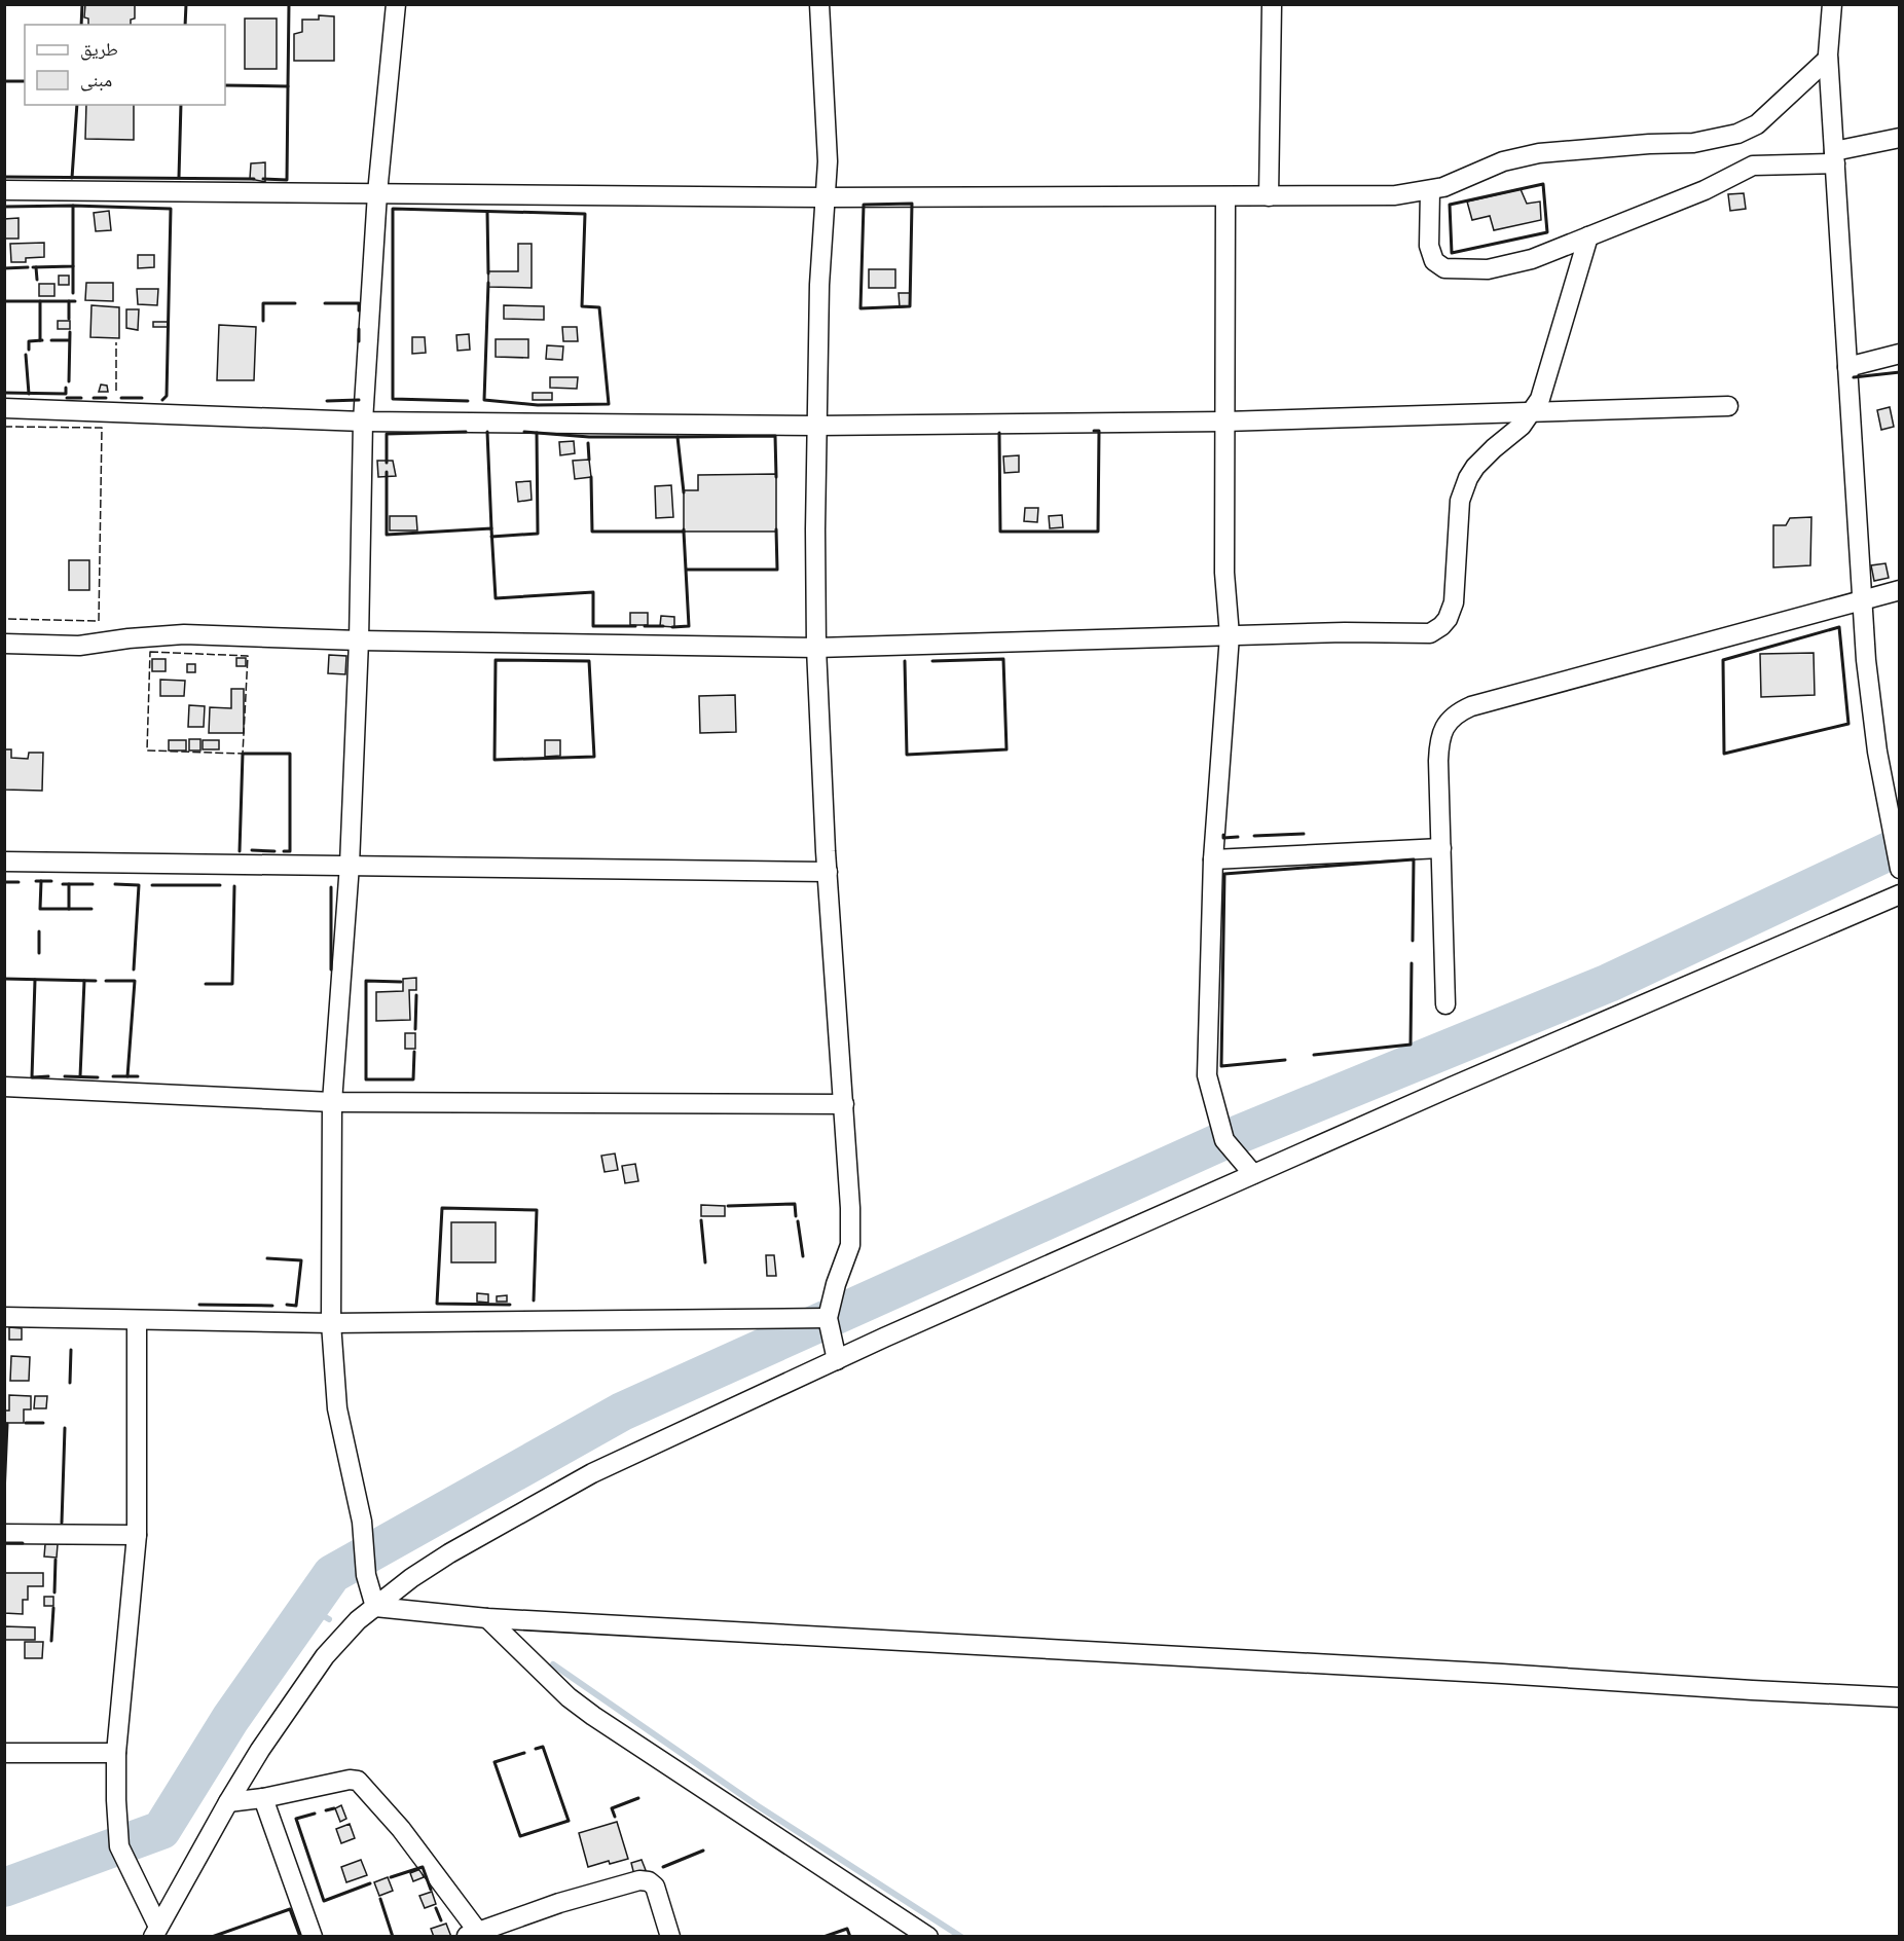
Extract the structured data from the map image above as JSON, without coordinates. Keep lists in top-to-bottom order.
{
  "legend": ["طريق", "مبنى"]
}
